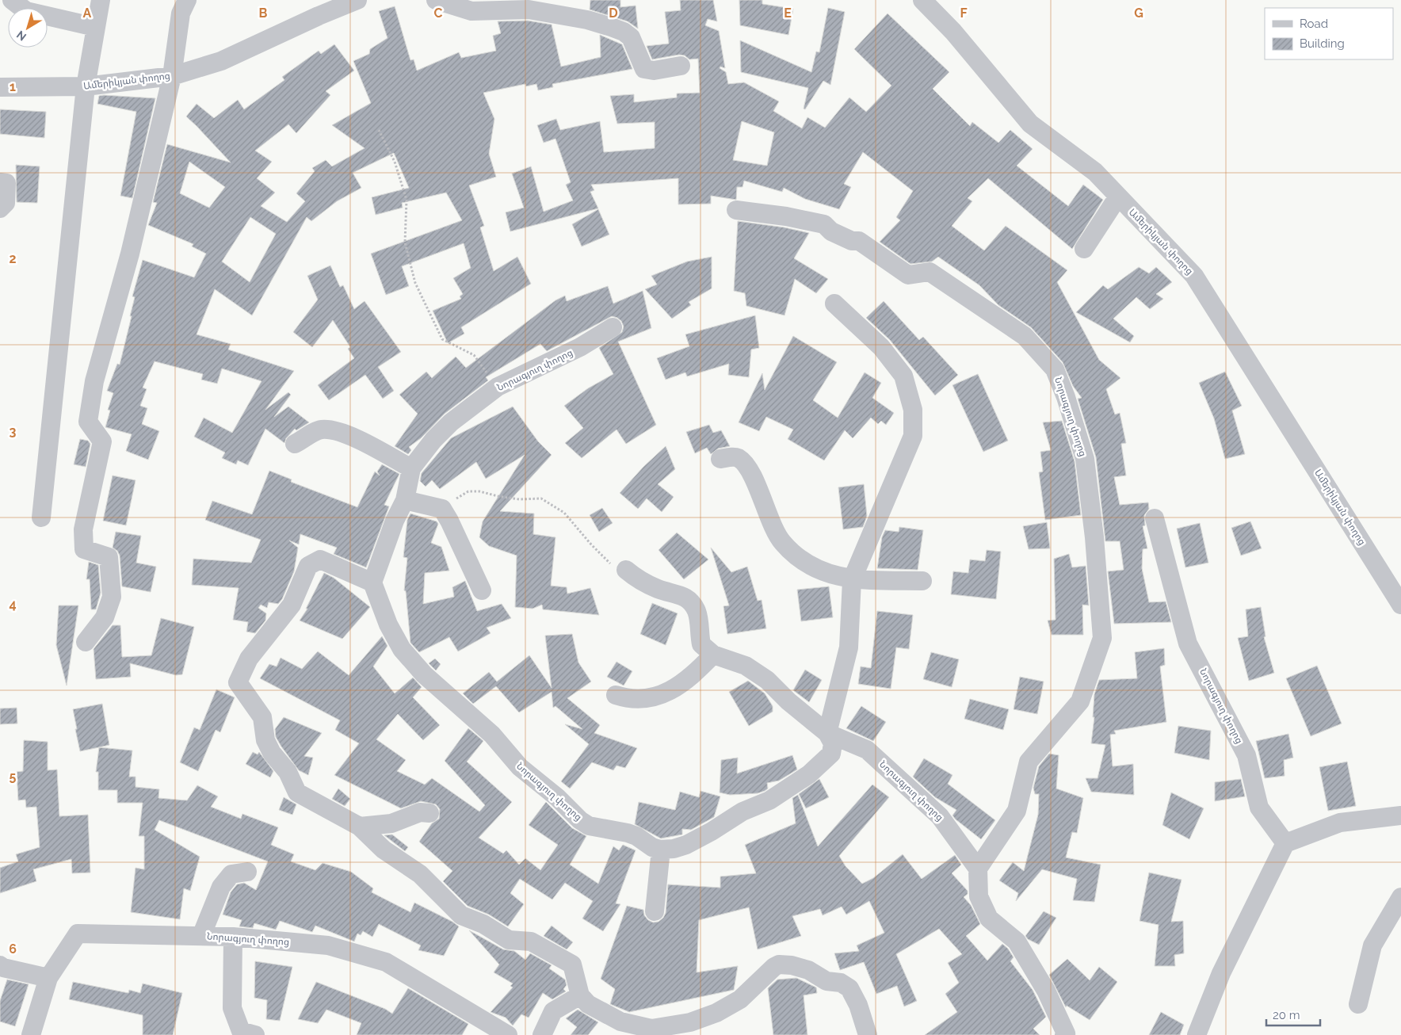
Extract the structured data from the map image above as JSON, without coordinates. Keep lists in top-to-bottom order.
{
  "streets": {
    "street": ["Ամերիկյան փողոց", "Նորագյուղ փողոց"]
  },
  "legend": ["Road", "Building"],
  "scale_bar": "20 m",
  "north": "bottom left",
  "grid": {
    "columns": [
      "A",
      "B",
      "C",
      "D",
      "E",
      "F",
      "G"
    ],
    "rows": [
      "1",
      "2",
      "3",
      "4",
      "5",
      "6"
    ]
  }
}
